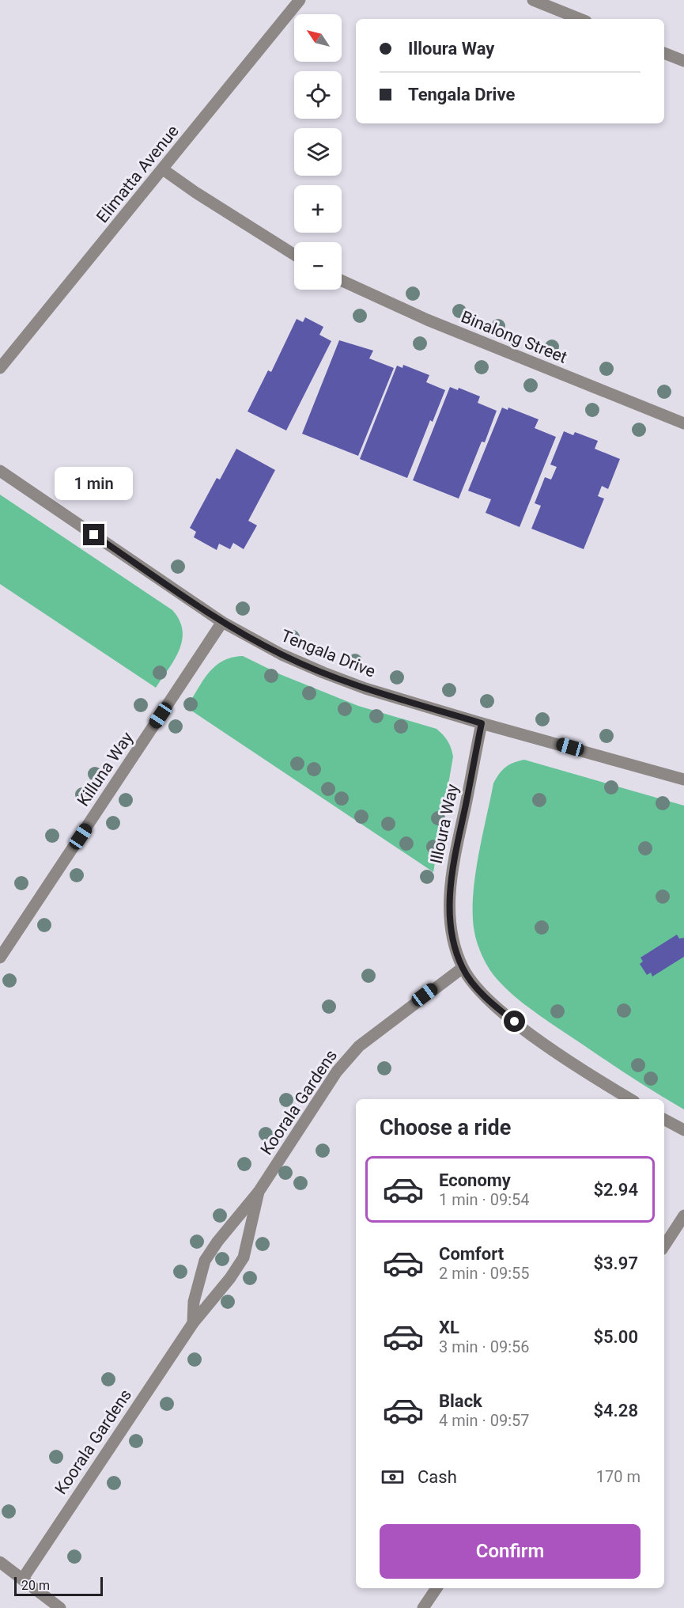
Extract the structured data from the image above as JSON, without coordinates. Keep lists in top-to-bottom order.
{
  "streets": {
    "street": [
      "Elimatta Avenue",
      "Binalong Street",
      "Tengala Drive",
      "Killuna Way",
      "Illoura Way",
      "Koorala Gardens"
    ]
  },
  "crossings": [
    ["Tengala Drive", "Killuna Way"],
    ["Tengala Drive", "Illoura Way"],
    ["Illoura Way", "Koorala Gardens"]
  ],
  "scale_bar": "20 m",
  "north": "top left",
  "page": {
    "map_buttons": ["+", "−"],
    "banner": ["Illoura Way", "Tengala Drive"],
    "bubble": "1 min",
    "heading": "Choose a ride",
    "list": [
      {
        "name": "Economy",
        "note": "1 min · 09:54",
        "value": "$2.94"
      },
      {
        "name": "Comfort",
        "note": "2 min · 09:55",
        "value": "$3.97"
      },
      {
        "name": "XL",
        "note": "3 min · 09:56",
        "value": "$5.00"
      },
      {
        "name": "Black",
        "note": "4 min · 09:57",
        "value": "$4.28"
      }
    ],
    "pay": ["Cash", "170 m"],
    "buttons": "Confirm",
    "scale": "20 m"
  }
}
